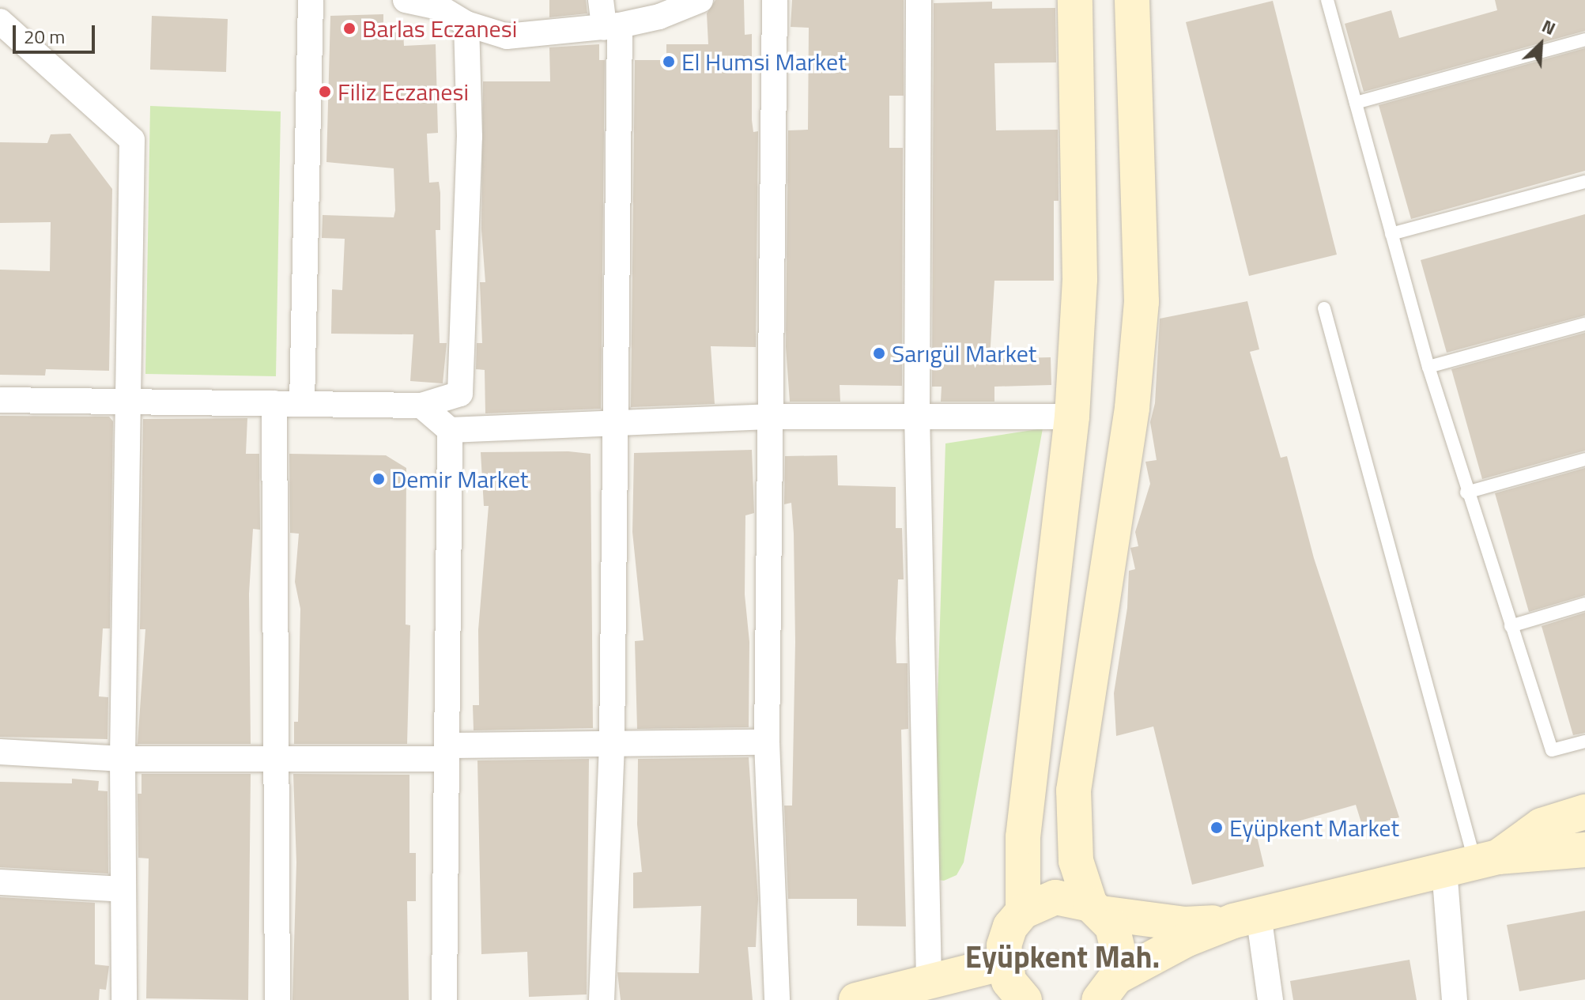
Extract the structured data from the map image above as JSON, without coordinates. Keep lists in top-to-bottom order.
{
  "districts": ["Eyüpkent Mah."],
  "places": [
    "Barlas Eczanesi",
    "El Humsi Market",
    "Filiz Eczanesi",
    "Sarıgül Market",
    "Demir Market",
    "Eyüpkent Market"
  ],
  "scale_bar": "20 m",
  "north": "top right"
}
